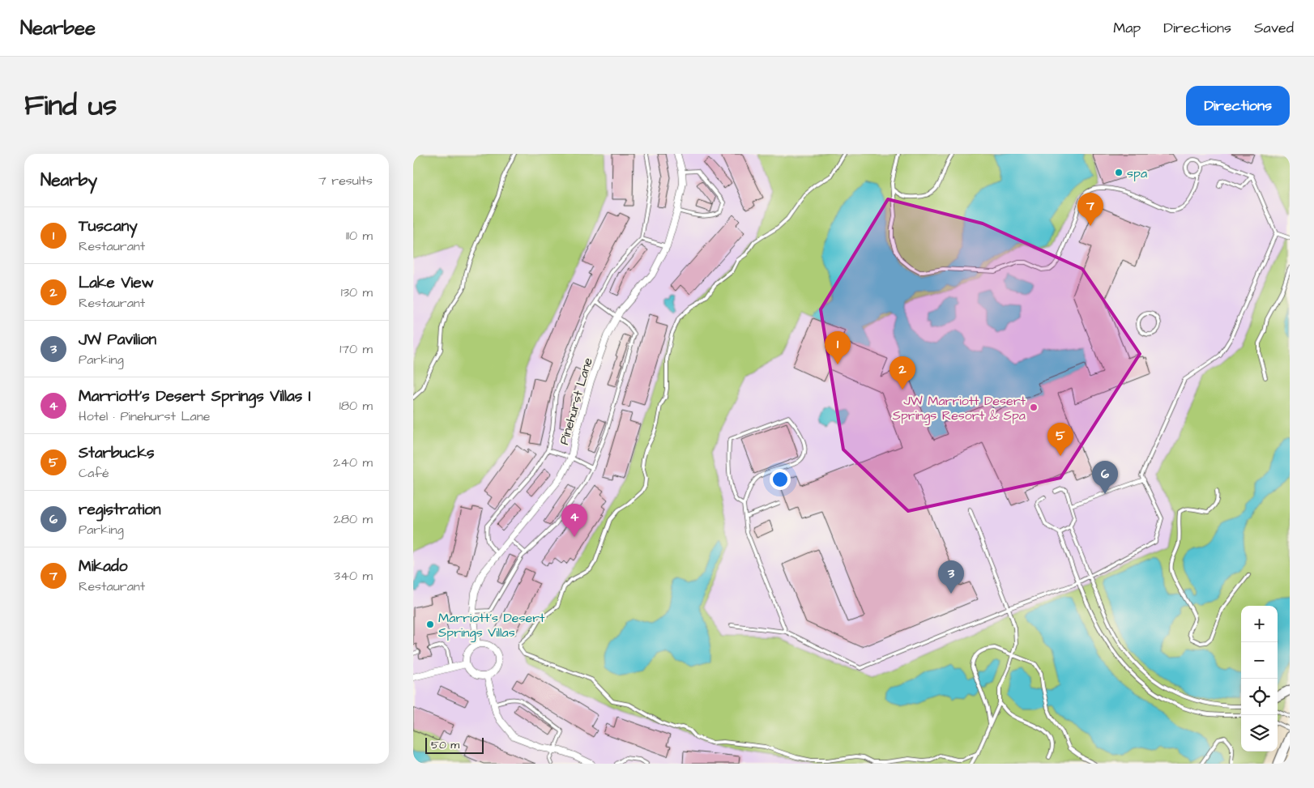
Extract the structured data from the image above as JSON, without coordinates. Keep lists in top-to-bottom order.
{
  "streets": {
    "street": ["Pinehurst Lane"]
  },
  "places": ["spa", "JW Marriott Desert Springs Resort & Spa", "Marriott's Desert Springs Villas"],
  "scale_bar": "50 m",
  "page": {
    "header": "Nearbee",
    "nav": ["Map", "Directions", "Saved"],
    "title": "Find us",
    "buttons": "Directions",
    "heading": ["Nearby", "7 results"],
    "pins": [
      "7",
      "1",
      "2",
      "5",
      "6",
      "4",
      "3"
    ],
    "list": [
      {
        "mark": "1",
        "name": "Tuscany",
        "note": "Restaurant",
        "value": "110 m"
      },
      {
        "mark": "2",
        "name": "Lake View",
        "note": "Restaurant",
        "value": "130 m"
      },
      {
        "mark": "3",
        "name": "JW Pavilion",
        "note": "Parking",
        "value": "170 m"
      },
      {
        "mark": "4",
        "name": "Marriott's Desert Springs Villas I",
        "note": "Hotel · Pinehurst Lane",
        "value": "180 m"
      },
      {
        "mark": "5",
        "name": "Starbucks",
        "note": "Café",
        "value": "240 m"
      },
      {
        "mark": "6",
        "name": "registration",
        "note": "Parking",
        "value": "280 m"
      },
      {
        "mark": "7",
        "name": "Mikado",
        "note": "Restaurant",
        "value": "340 m"
      }
    ],
    "map_buttons": ["+", "−"],
    "scale": "50 m"
  }
}
